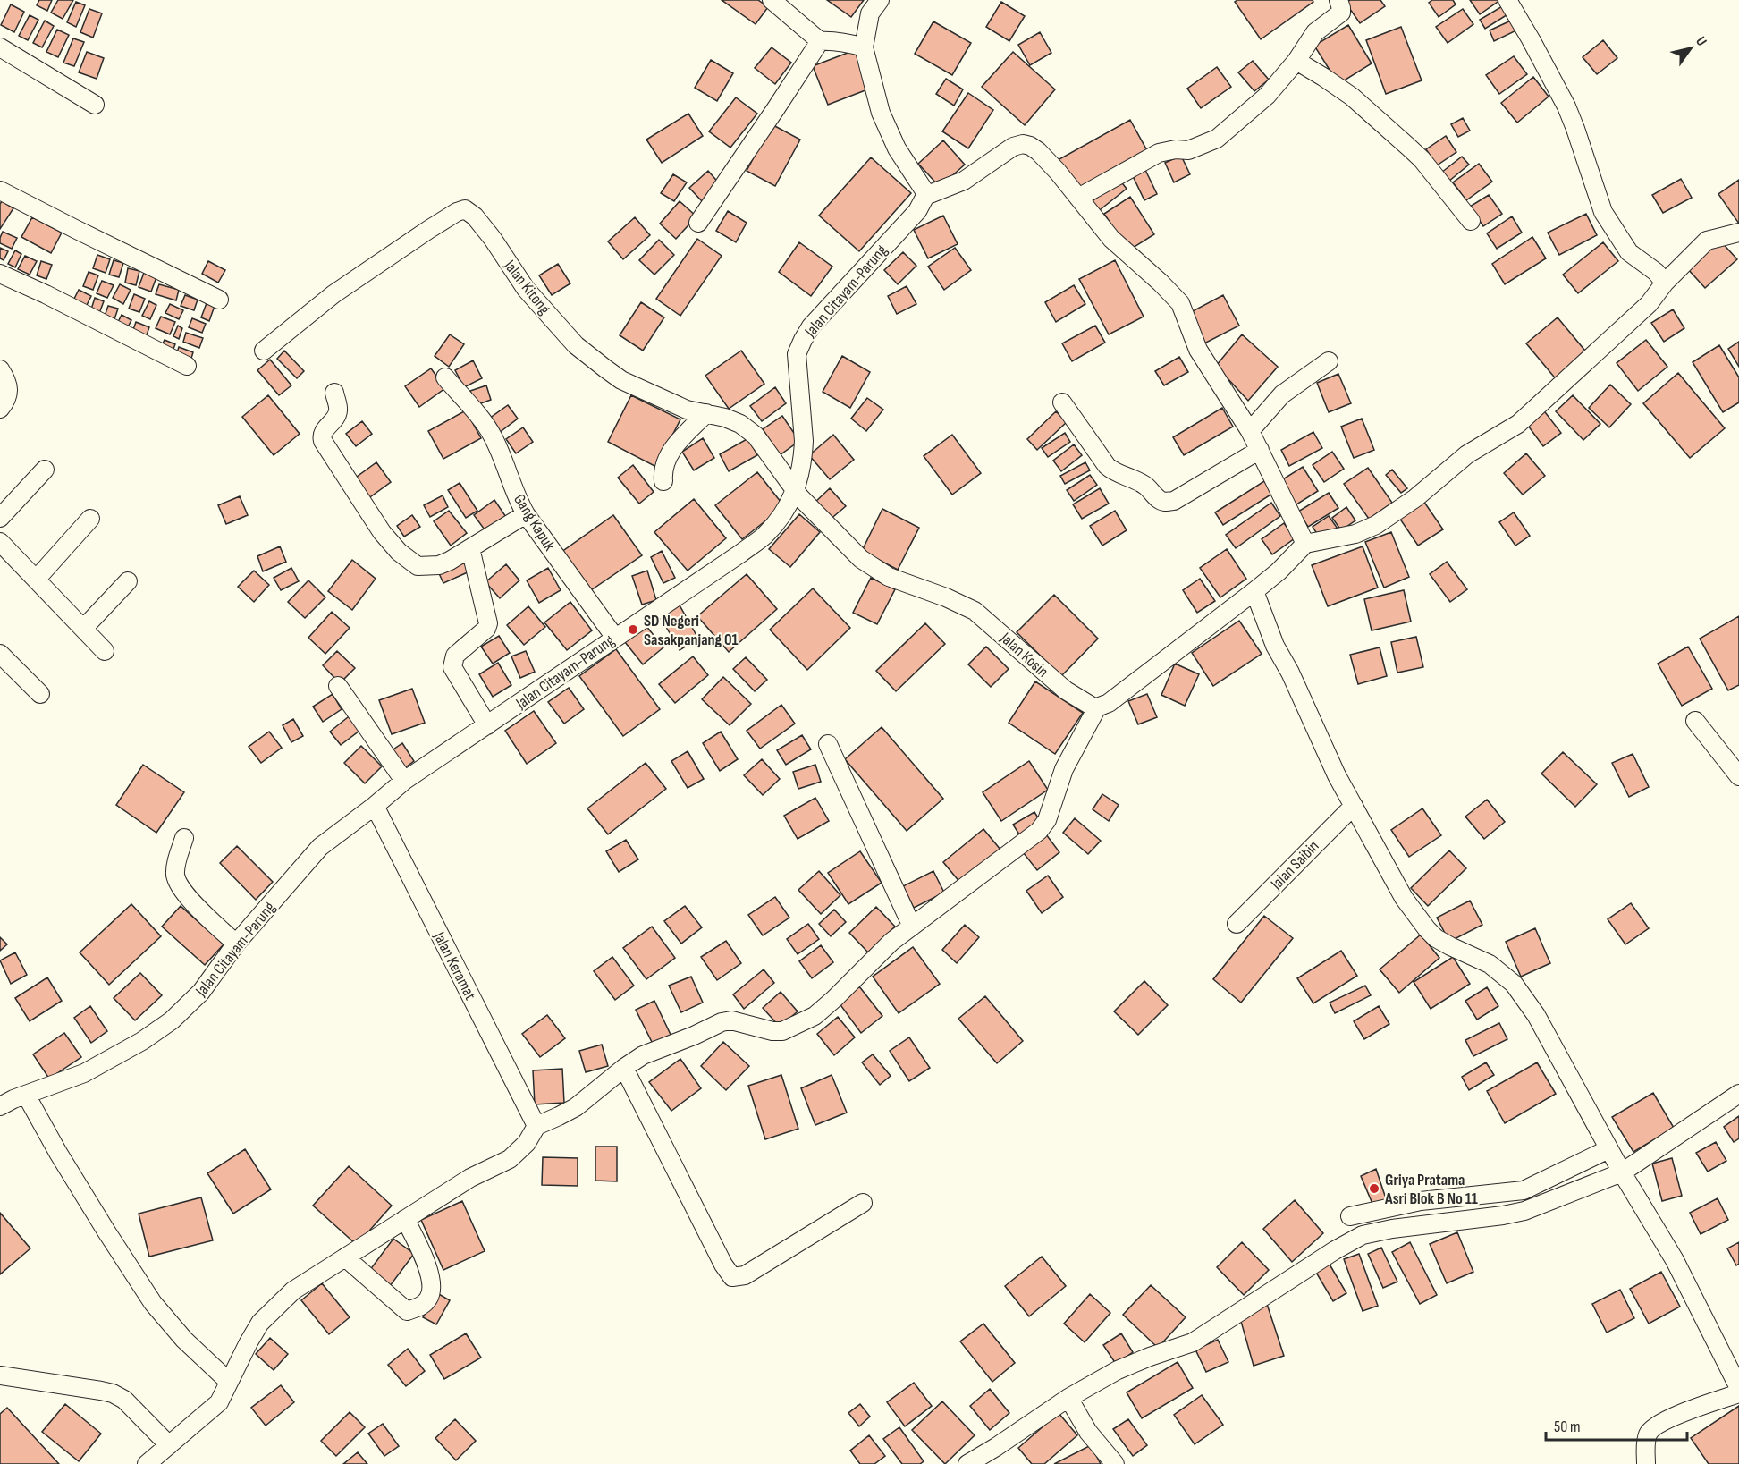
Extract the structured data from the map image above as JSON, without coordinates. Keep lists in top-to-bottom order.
{
  "streets": {
    "street": [
      "Jalan Kitong",
      "Jalan Citayam-Parung",
      "Gang Kapuk",
      "Jalan Kosin",
      "Jalan Saibin",
      "Jalan Keramat"
    ]
  },
  "crossings": [
    ["Jalan Kitong", "Jalan Citayam-Parung"],
    ["Jalan Kitong", "Jalan Kosin"],
    ["Jalan Citayam-Parung", "Gang Kapuk"],
    ["Jalan Citayam-Parung", "Jalan Kosin"],
    ["Jalan Citayam-Parung", "Jalan Keramat"]
  ],
  "places": ["SD Negeri Sasakpanjang 01", "Griya Pratama Asri Blok B No 11"],
  "scale_bar": "50 m",
  "north": "top right"
}
